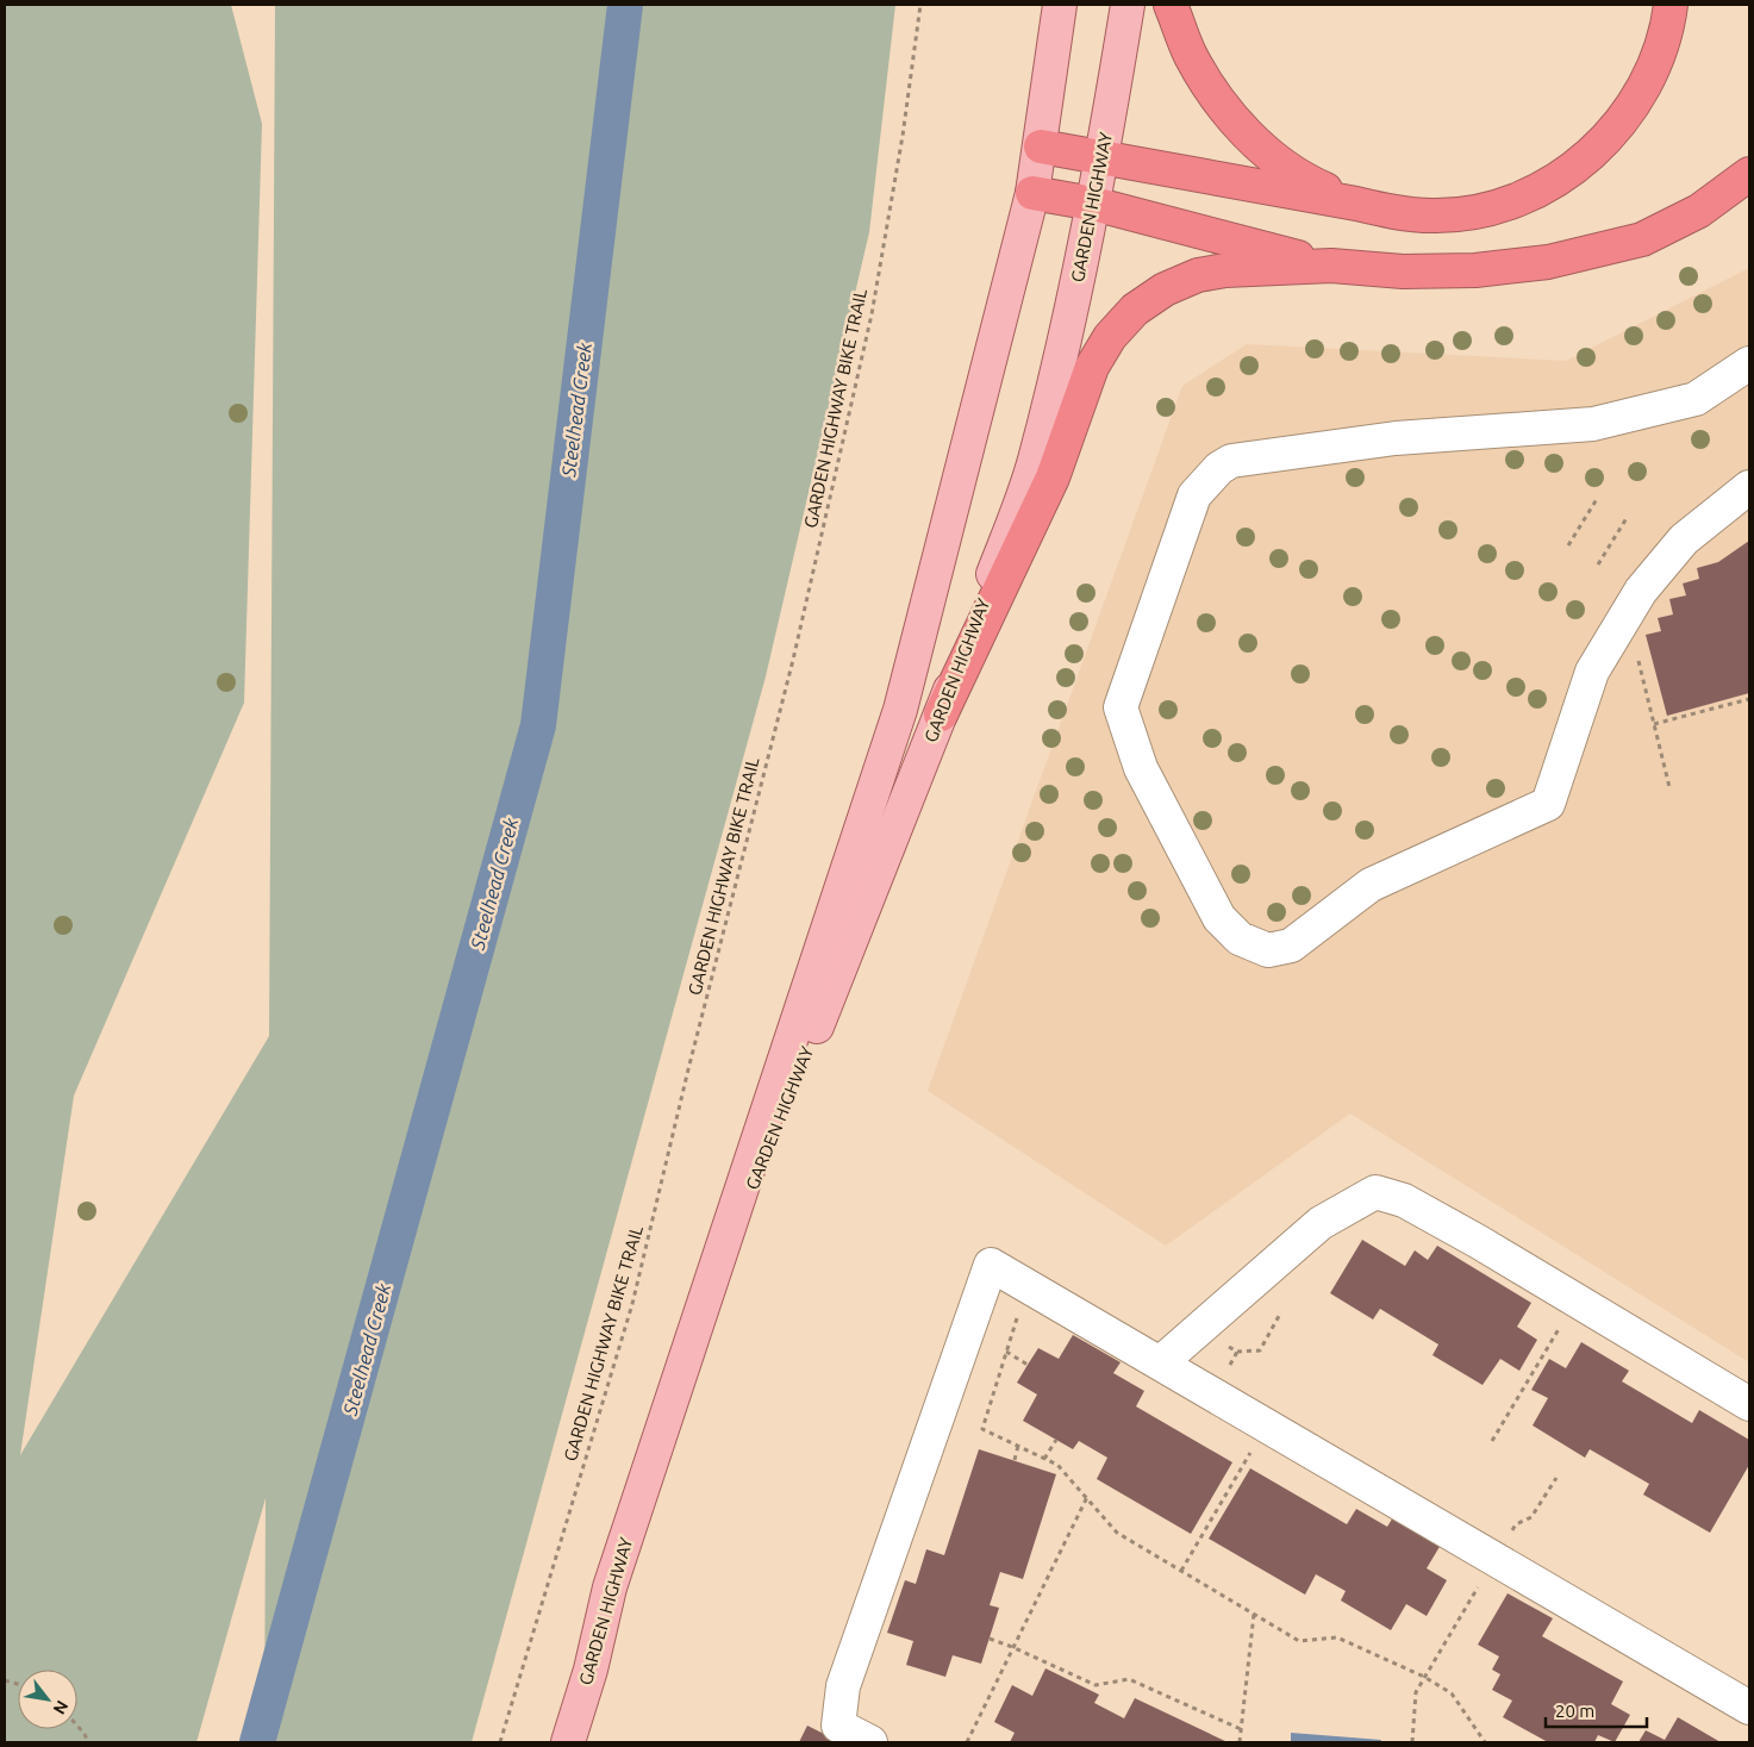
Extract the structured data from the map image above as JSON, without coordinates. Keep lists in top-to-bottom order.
{
  "streets": {
    "main road": ["GARDEN HIGHWAY"],
    "path": ["GARDEN HIGHWAY BIKE TRAIL"]
  },
  "water": ["Steelhead Creek"],
  "scale_bar": "20 m",
  "north": "bottom right"
}
